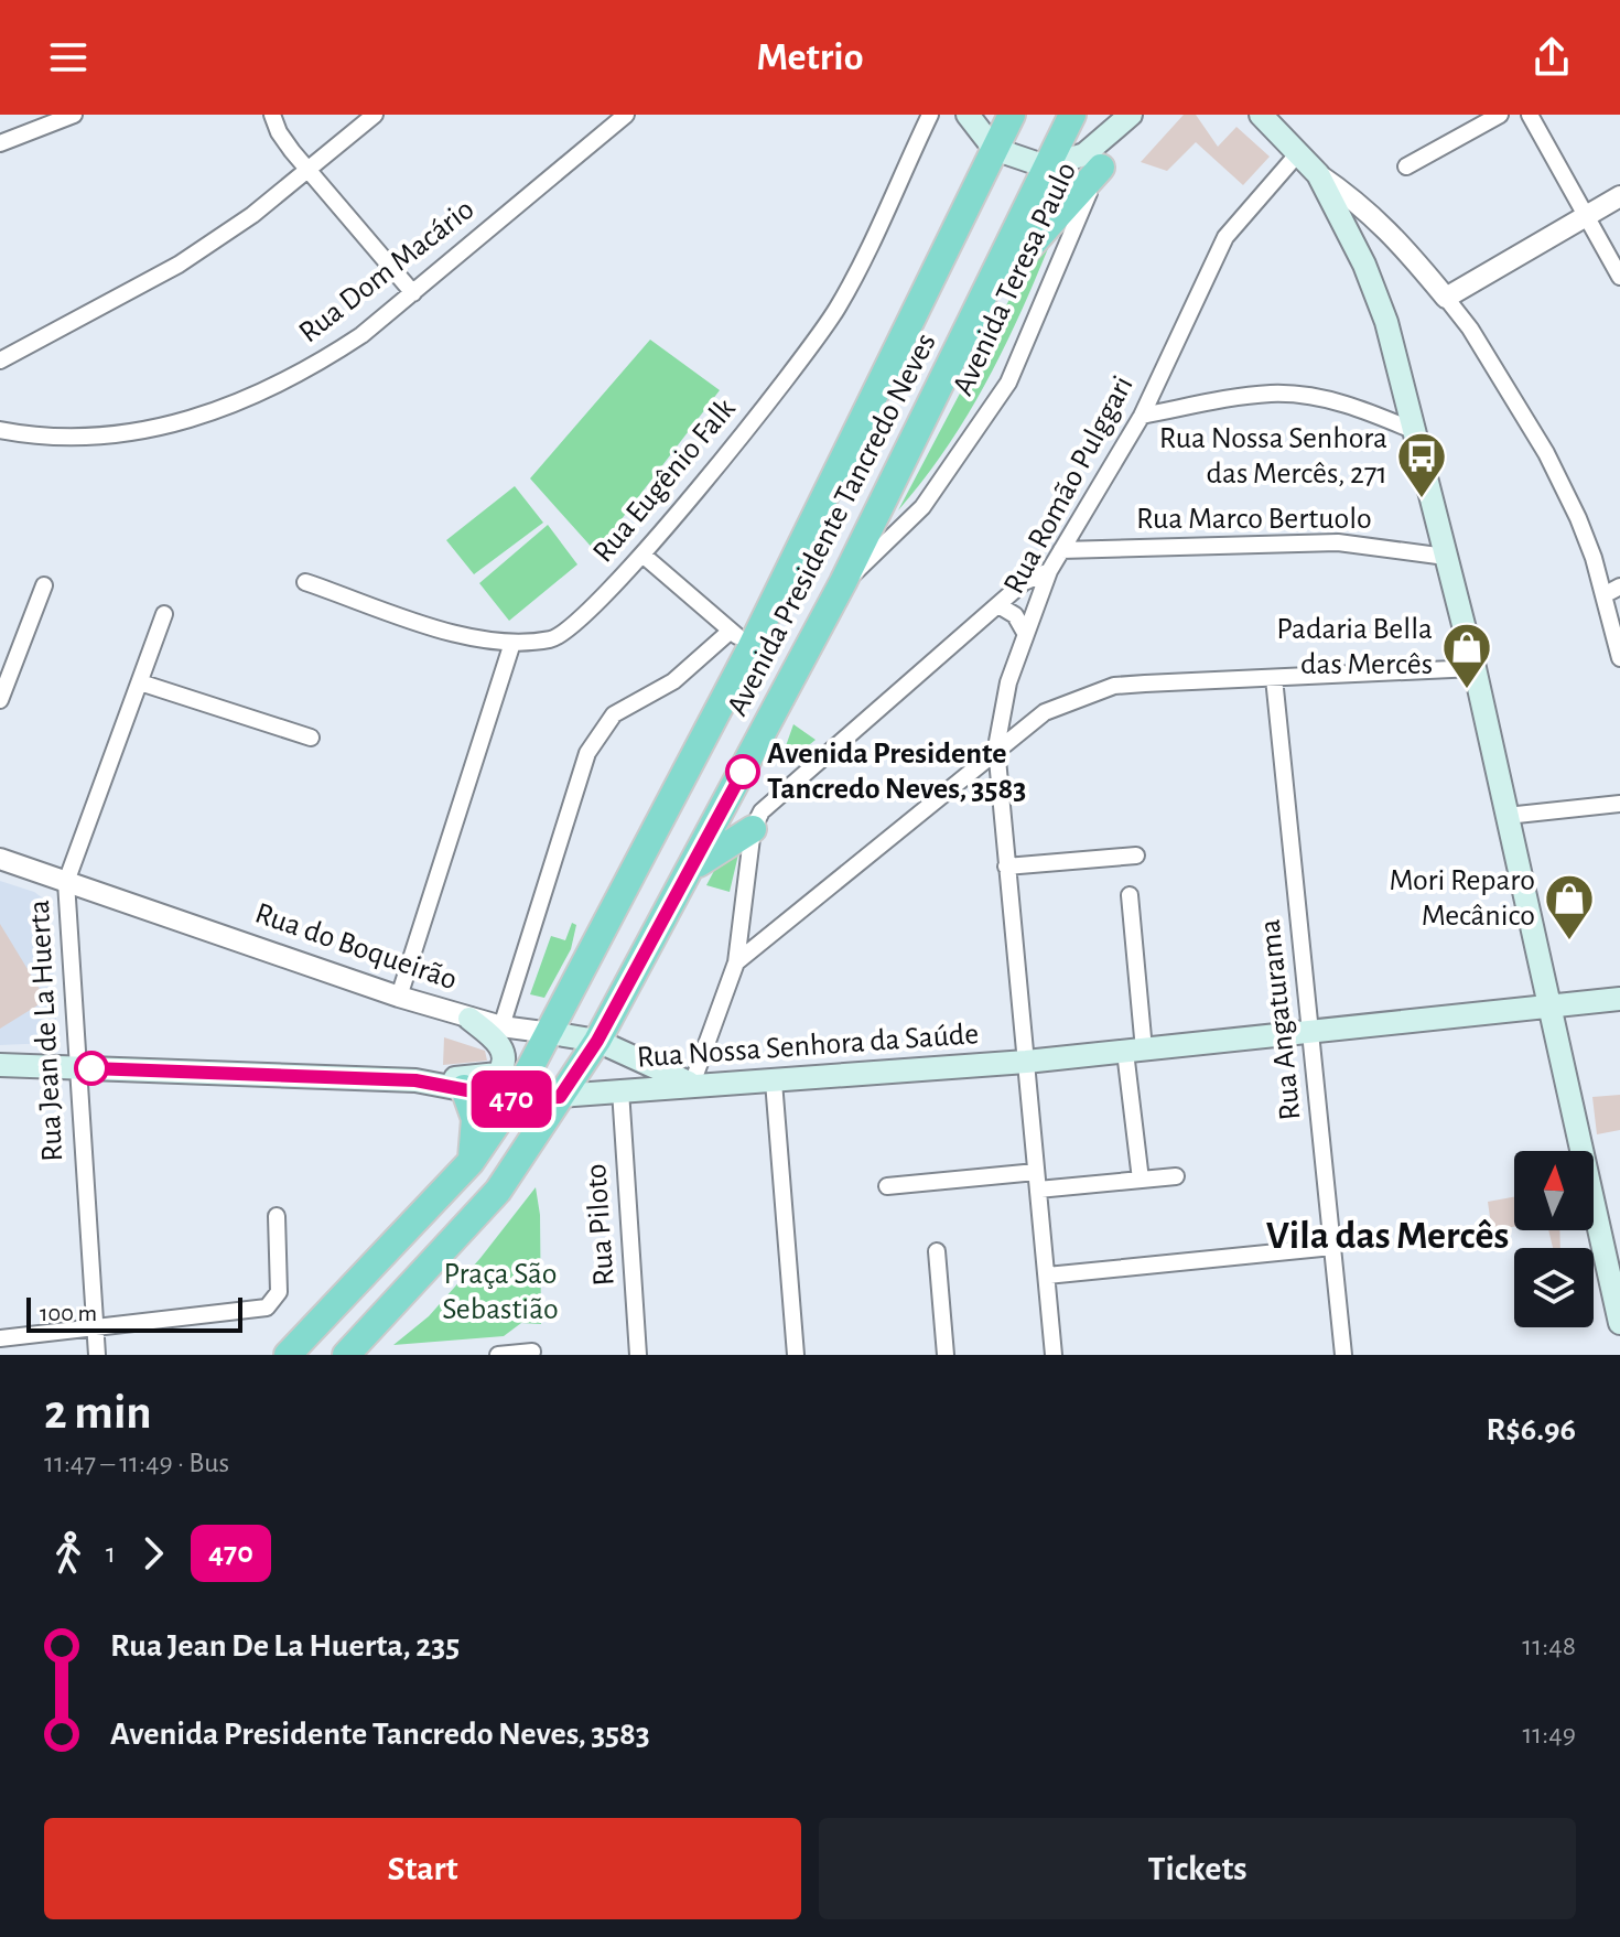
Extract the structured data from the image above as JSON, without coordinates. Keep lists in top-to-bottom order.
{
  "streets": {
    "highway": ["Avenida Presidente Tancredo Neves"],
    "main road": ["Rua do Boqueirão", "Rua Nossa Senhora da Saúde"],
    "street": [
      "Rua Dom Macário",
      "Avenida Teresa Paulo",
      "Rua Eugênio Falk",
      "Rua Romão Pulggari",
      "Rua Marco Bertuolo",
      "Rua Angaturama",
      "Rua Jean de La Huerta",
      "Rua Piloto"
    ]
  },
  "crossings": [
    ["Avenida Teresa Paulo", "Avenida Presidente Tancredo Neves"],
    ["Rua Romão Pulggari", "Rua Marco Bertuolo"],
    ["Rua Romão Pulggari", "Rua Nossa Senhora da Saúde"],
    ["Avenida Presidente Tancredo Neves", "Rua do Boqueirão"],
    ["Avenida Presidente Tancredo Neves", "Rua Nossa Senhora da Saúde"],
    ["Rua do Boqueirão", "Rua Jean de La Huerta"],
    ["Rua do Boqueirão", "Rua Nossa Senhora da Saúde"],
    ["Rua Angaturama", "Rua Nossa Senhora da Saúde"],
    ["Rua Jean de La Huerta", "Rua Nossa Senhora da Saúde"],
    ["Rua Nossa Senhora da Saúde", "Rua Piloto"]
  ],
  "districts": ["Vila das Mercês"],
  "parks": ["Praça São Sebastião"],
  "places": {
    "bus stop": ["Rua Nossa Senhora das Mercês, 271"],
    "shop": ["Padaria Bella das Mercês", "Mori Reparo Mecânico"],
    "other": ["Avenida Presidente Tancredo Neves, 3583"]
  },
  "lines": ["bus line 470"],
  "scale_bar": "100 m",
  "north": "top",
  "page": {
    "header": "Metrio",
    "on_map": "470",
    "scale": "100 m",
    "heading": ["2 min", "11:47 – 11:49 · Bus", "R$6.96"],
    "legs": ["1", "470"],
    "list": [
      {
        "name": "Rua Jean De La Huerta, 235",
        "value": "11:48"
      },
      {
        "name": "Avenida Presidente Tancredo Neves, 3583",
        "value": "11:49"
      }
    ],
    "buttons": ["Start", "Tickets"]
  }
}
